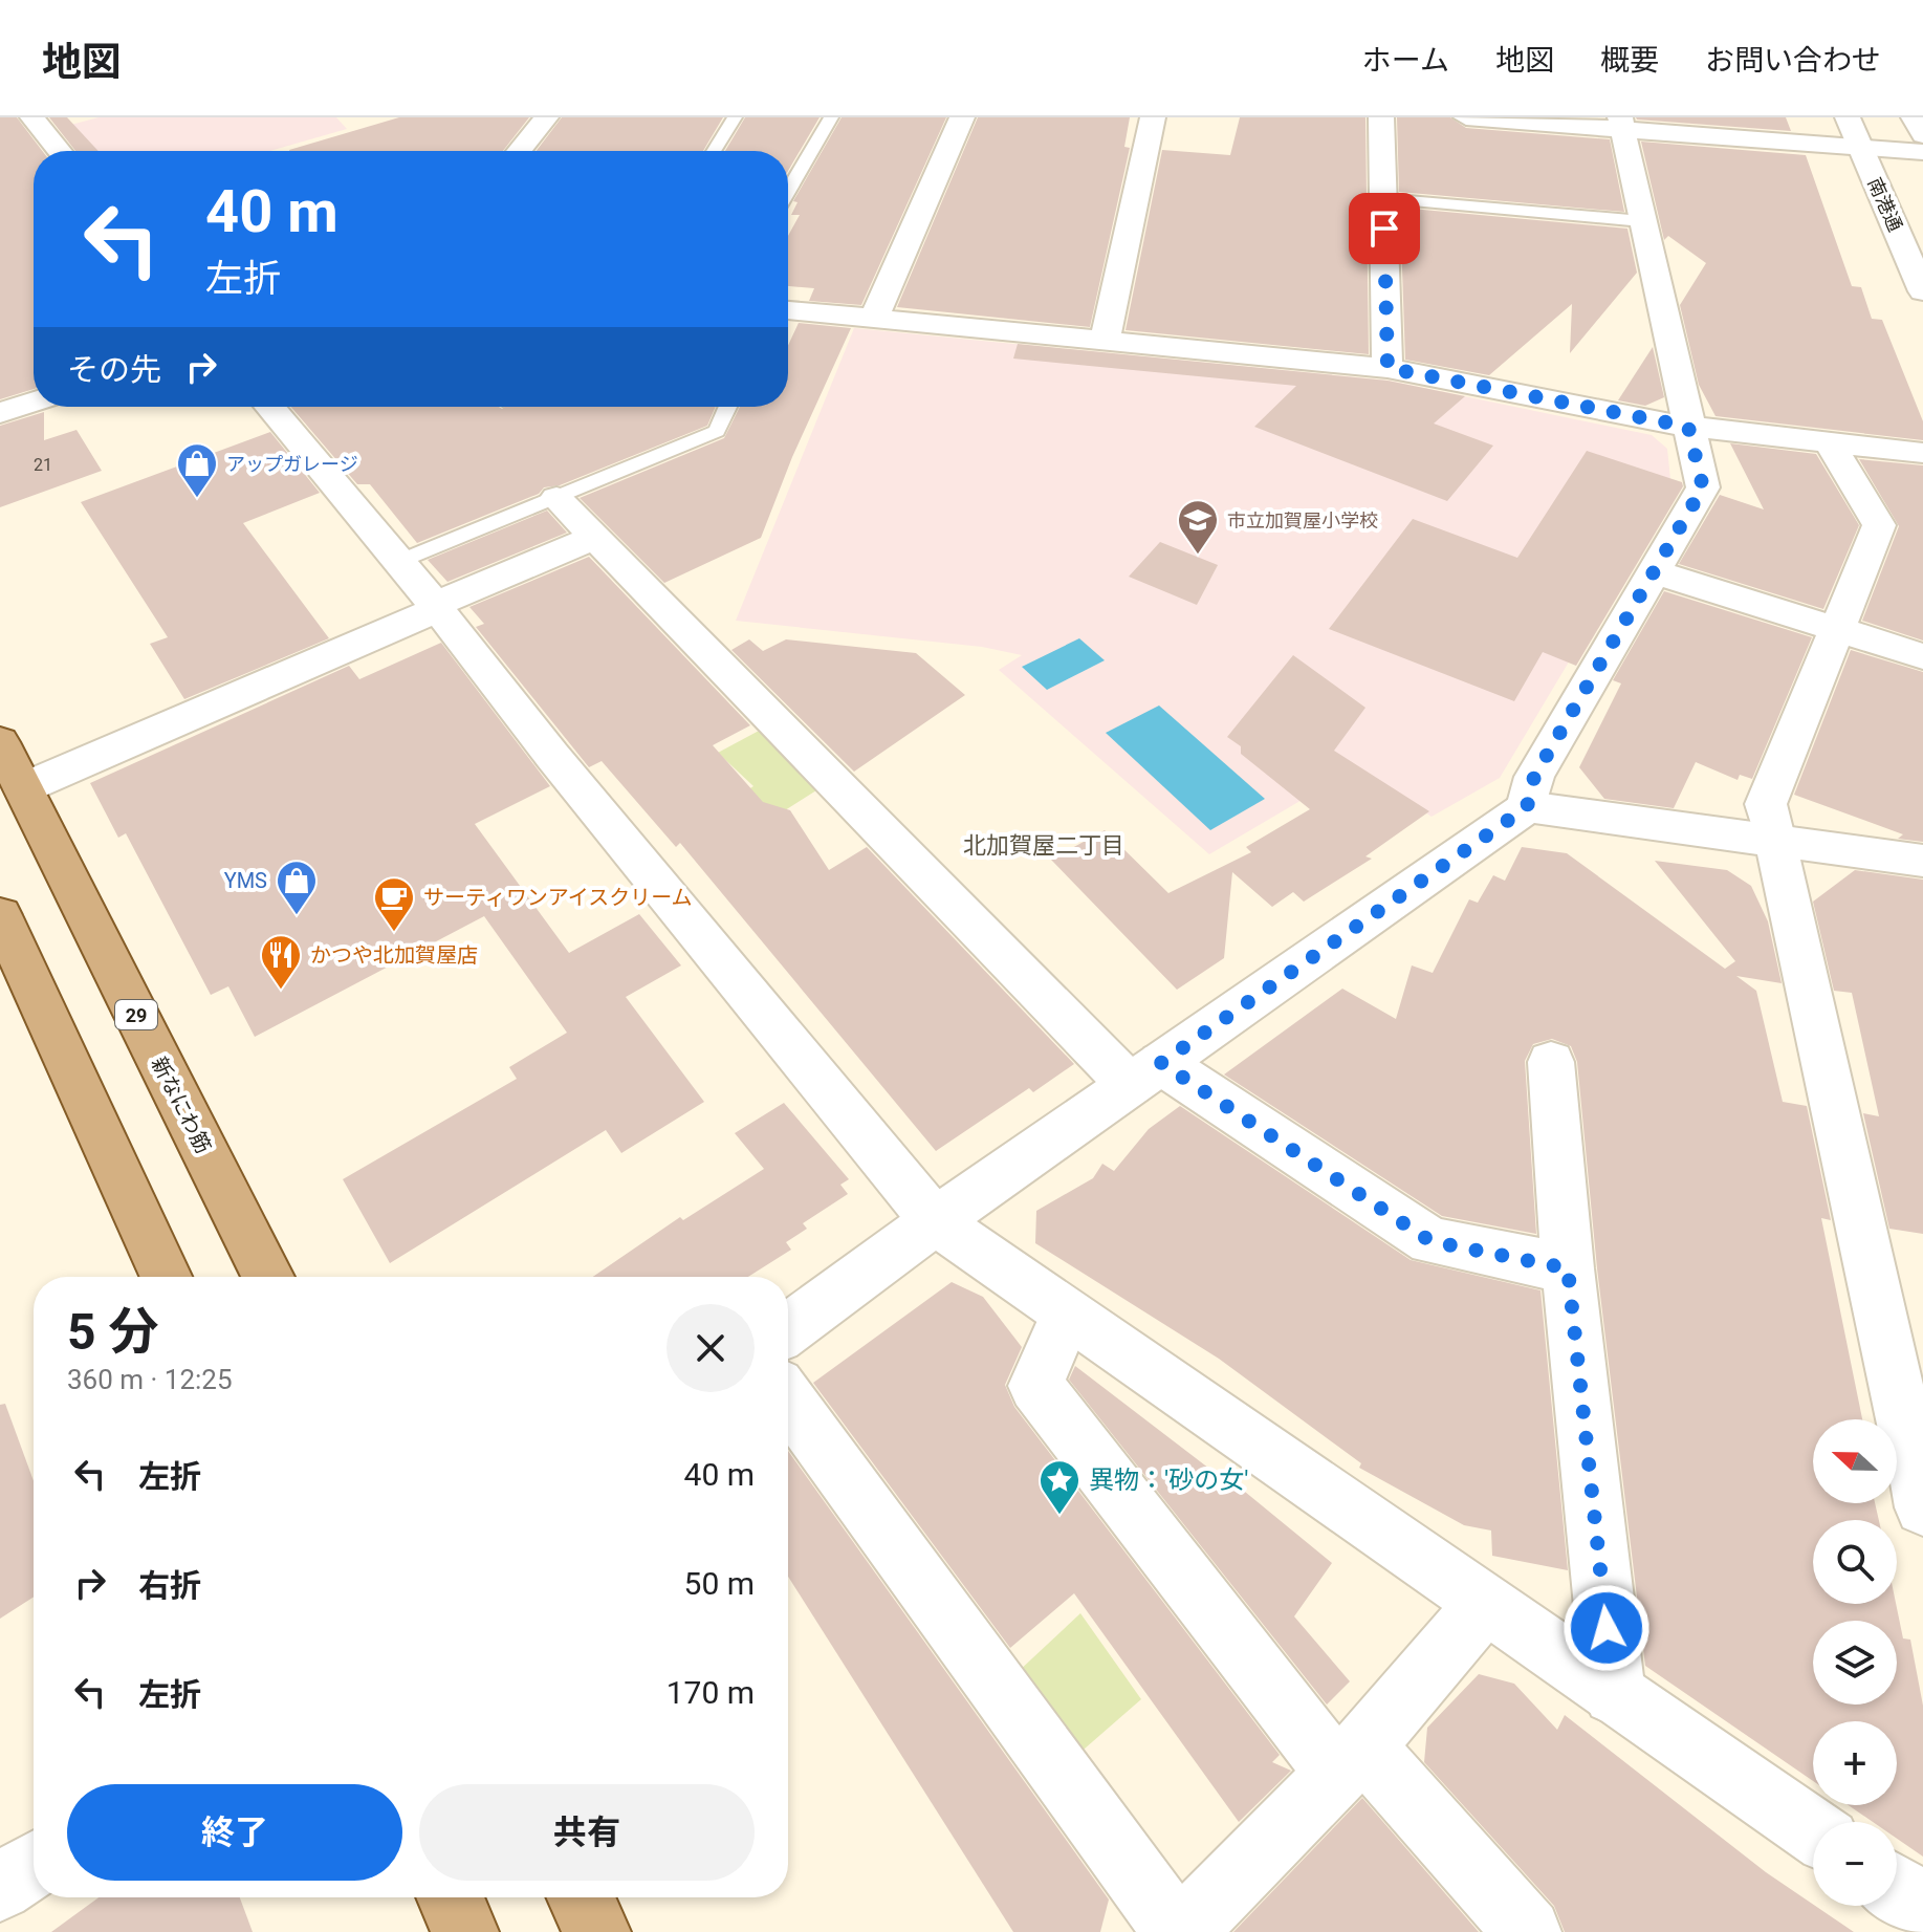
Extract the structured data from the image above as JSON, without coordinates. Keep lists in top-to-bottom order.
{
  "streets": {
    "main road": ["29", "新なにわ筋"],
    "street": ["南港通"]
  },
  "districts": ["北加賀屋二丁目"],
  "places": {
    "shop": ["アップガレージ", "YMS"],
    "school or university": ["市立加賀屋小学校"],
    "cafe": ["サーティワンアイスクリーム"],
    "restaurant": ["かつや北加賀屋店"],
    "place": ["異物：'砂の女'"]
  },
  "house_numbers": ["21"],
  "north": "left",
  "page": {
    "header": "地図",
    "nav": [
      "ホーム",
      "地図",
      "概要",
      "お問い合わせ"
    ],
    "turn": ["40 m", "左折"],
    "then": "その先",
    "heading": ["5 分", "360 m · 12:25"],
    "map_buttons": ["+", "−"],
    "list": [
      {
        "name": "左折",
        "value": "40 m"
      },
      {
        "name": "右折",
        "value": "50 m"
      },
      {
        "name": "左折",
        "value": "170 m"
      }
    ],
    "buttons": ["終了", "共有"]
  }
}
